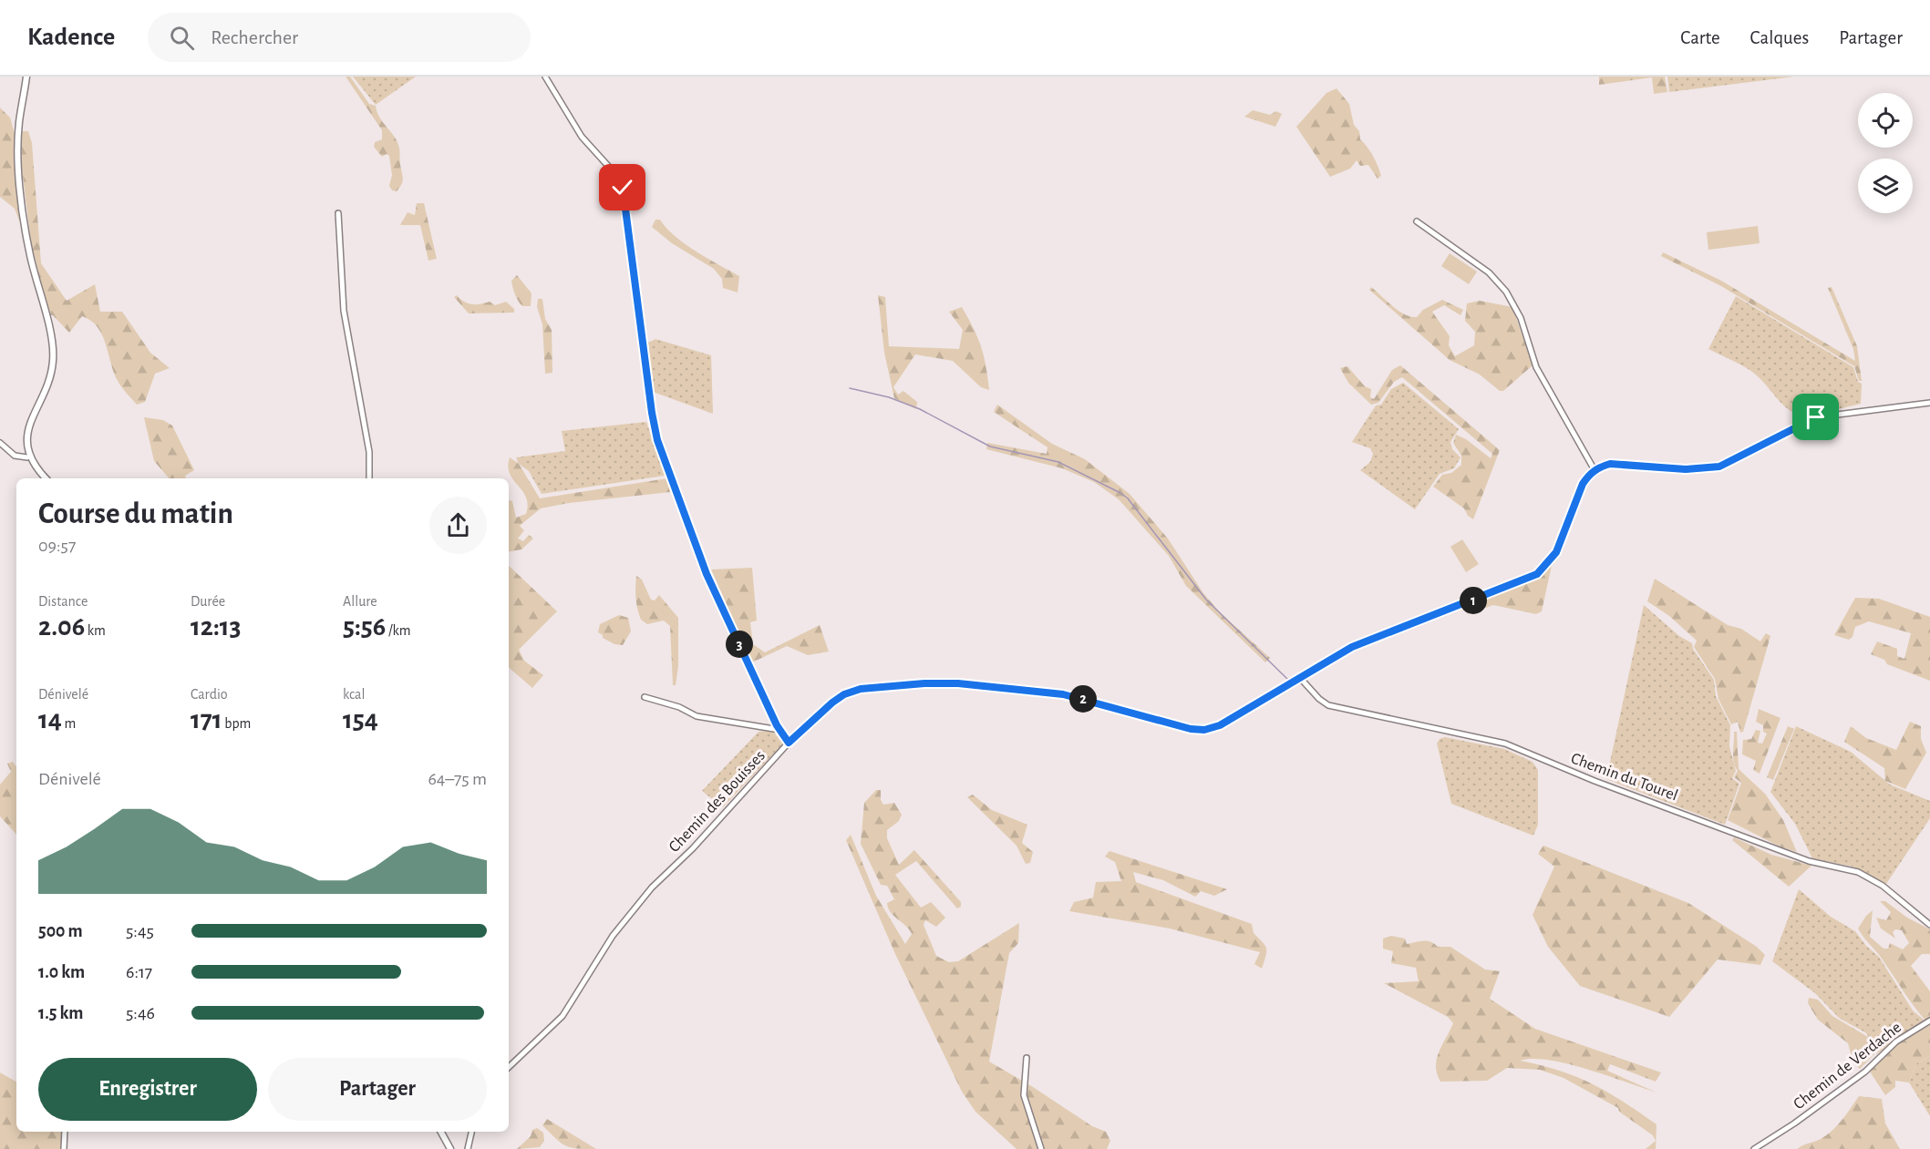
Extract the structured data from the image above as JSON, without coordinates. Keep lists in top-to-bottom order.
{
  "streets": {
    "street": ["Chemin du Tourel", "Chemin des Bouisses", "Chemin de Verdache"]
  },
  "crossings": [
    ["Chemin du Tourel", "Chemin des Bouisses"]
  ],
  "page": {
    "header": "Kadence",
    "search": "Rechercher",
    "nav": ["Carte", "Calques", "Partager"],
    "heading": ["Course du matin", "09:57"],
    "stats": [
      ["Distance", "2.06 km"],
      ["Durée", "12:13"],
      ["Allure", "5:56 /km"],
      ["Dénivelé", "14 m"],
      ["Cardio", "171 bpm"],
      ["kcal", "154"]
    ],
    "pins": ["1", "3", "2"],
    "chart": ["Dénivelé", "64–75 m"],
    "list": [
      {
        "name": "500 m",
        "note": "5:45"
      },
      {
        "name": "1.0 km",
        "note": "6:17"
      },
      {
        "name": "1.5 km",
        "note": "5:46"
      }
    ],
    "buttons": ["Enregistrer", "Partager"]
  }
}
